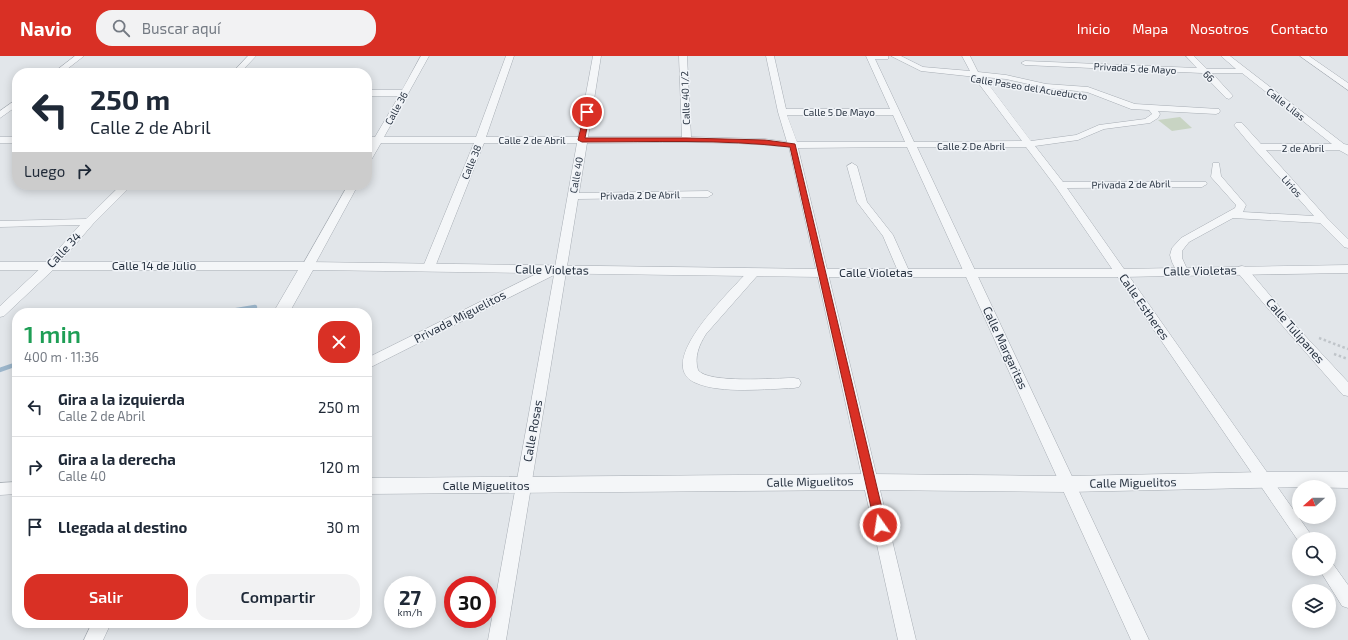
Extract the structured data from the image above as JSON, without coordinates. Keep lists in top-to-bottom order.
{
  "streets": {
    "street": [
      "Privada 5 de Mayo",
      "66",
      "Calle Paseo del Acueducto",
      "Calle 40 1/2",
      "Calle Lilas",
      "Calle 36",
      "Calle 5 De Mayo",
      "Calle 2 de Abril",
      "Calle 2 De Abril",
      "2 de Abril",
      "Calle 38",
      "Calle 40",
      "Privada 2 de Abril",
      "Lirios",
      "Privada 2 De Abril",
      "Calle 34",
      "Calle 14 de Julio",
      "Calle Violetas",
      "Calle Estheres",
      "Privada Miguelitos",
      "Calle Tulipanes",
      "Calle Margaritas",
      "Calle Rosas",
      "Calle Miguelitos"
    ]
  },
  "crossings": [
    ["Privada 5 de Mayo", "66"],
    ["Privada 5 de Mayo", "Calle Lilas"],
    ["Calle Paseo del Acueducto", "Calle 2 De Abril"],
    ["Calle Paseo del Acueducto", "Calle Estheres"],
    ["Calle 40 1/2", "Calle 2 de Abril"],
    ["Calle Lilas", "2 de Abril"],
    ["Calle 36", "Calle 2 de Abril"],
    ["Calle 5 De Mayo", "Calle Margaritas"],
    ["Calle 2 de Abril", "Calle 2 De Abril"],
    ["Calle 2 de Abril", "Calle 38"],
    ["Calle 2 de Abril", "Calle 40"],
    ["Calle 2 De Abril", "Calle Estheres"],
    ["Calle 2 De Abril", "Calle Margaritas"],
    ["2 de Abril", "Lirios"],
    ["Calle 38", "Calle Violetas"],
    ["Calle 40", "Privada 2 De Abril"],
    ["Calle 40", "Calle Violetas"],
    ["Calle 40", "Privada Miguelitos"],
    ["Calle 40", "Calle Rosas"],
    ["Privada 2 de Abril", "Calle Estheres"],
    ["Calle 34", "Calle 14 de Julio"],
    ["Calle 14 de Julio", "Calle Violetas"],
    ["Calle Violetas", "Calle Estheres"],
    ["Calle Violetas", "Privada Miguelitos"],
    ["Calle Violetas", "Calle Tulipanes"],
    ["Calle Violetas", "Calle Margaritas"],
    ["Calle Violetas", "Calle Rosas"],
    ["Calle Estheres", "Calle Miguelitos"],
    ["Privada Miguelitos", "Calle Rosas"],
    ["Calle Margaritas", "Calle Miguelitos"],
    ["Calle Rosas", "Calle Miguelitos"]
  ],
  "north": "left",
  "page": {
    "header": "Navio",
    "search": "Buscar aquí",
    "nav": [
      "Inicio",
      "Mapa",
      "Nosotros",
      "Contacto"
    ],
    "turn": ["250 m", "Calle 2 de Abril"],
    "then": "Luego",
    "heading": ["1 min", "400 m · 11:36"],
    "list": [
      {
        "name": "Gira a la izquierda",
        "note": "Calle 2 de Abril",
        "value": "250 m"
      },
      {
        "name": "Gira a la derecha",
        "note": "Calle 40",
        "value": "120 m"
      },
      {
        "name": "Llegada al destino",
        "value": "30 m"
      }
    ],
    "buttons": ["Salir", "Compartir"],
    "speed": "27 km/h",
    "limit": "30"
  }
}
